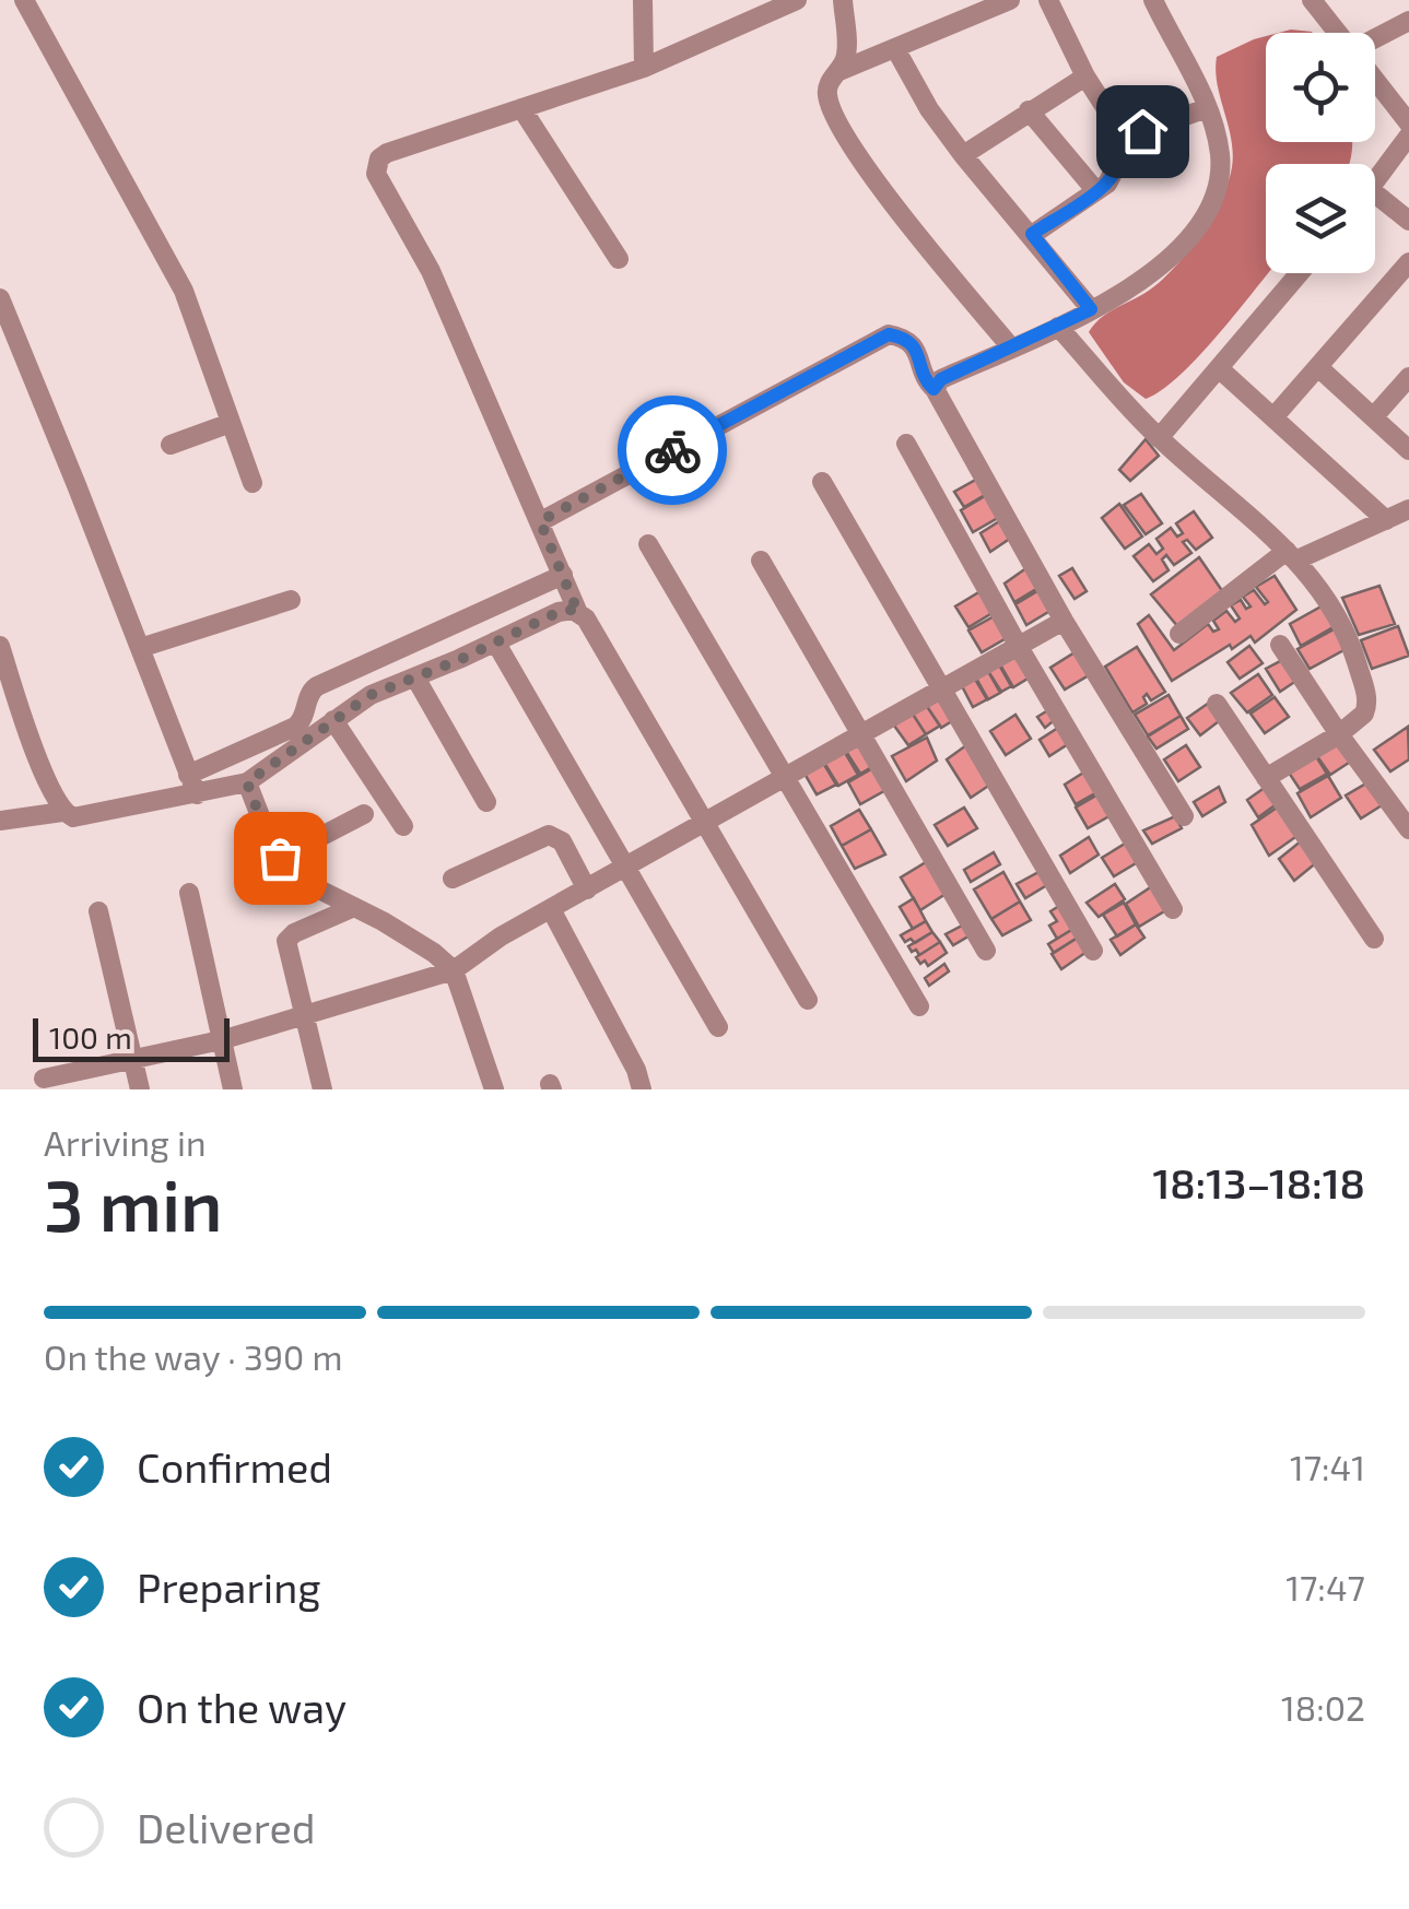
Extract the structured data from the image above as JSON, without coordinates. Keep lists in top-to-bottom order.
{
  "scale_bar": "100 m",
  "page": {
    "scale": "100 m",
    "heading": ["3 min", "Arriving in", "18:13–18:18"],
    "bar": "On the way · 390 m",
    "list": [
      ["Confirmed", "17:41"],
      ["Preparing", "17:47"],
      ["On the way", "18:02"],
      "Delivered"
    ]
  }
}
